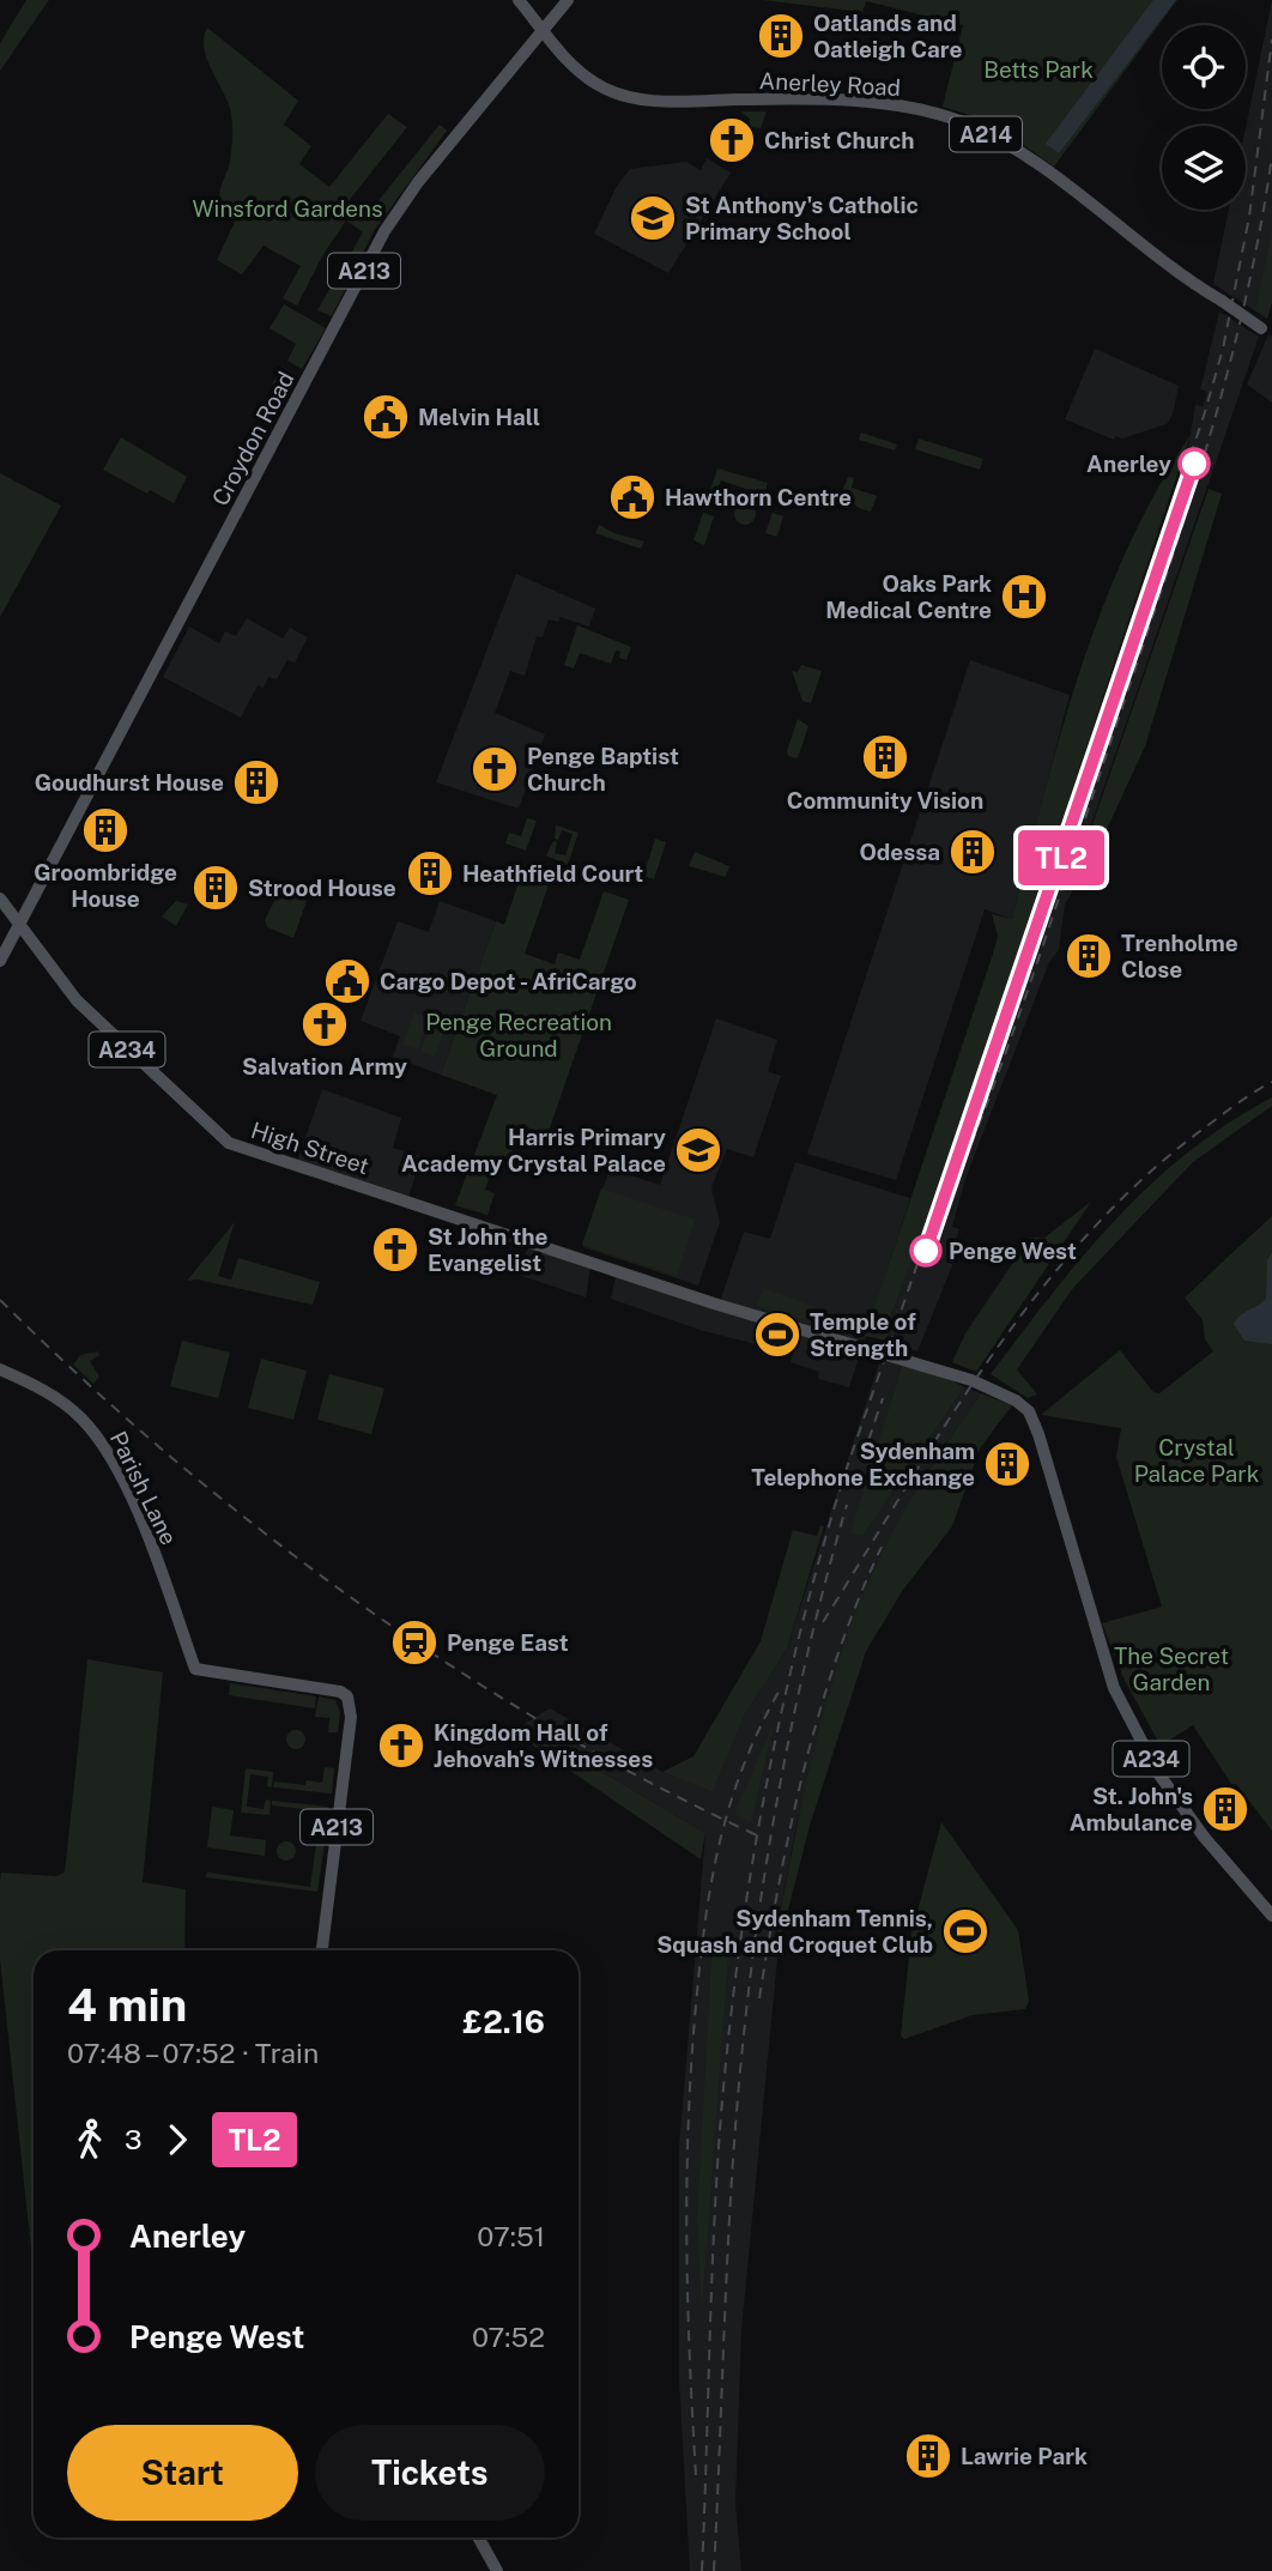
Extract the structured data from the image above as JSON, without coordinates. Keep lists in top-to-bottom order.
{
  "streets": {
    "main road": [
      "Anerley Road",
      "A214",
      "A213",
      "Croydon Road",
      "A234",
      "High Street",
      "Parish Lane"
    ]
  },
  "crossings": [
    ["Anerley Road", "A214"],
    ["Anerley Road", "Croydon Road"],
    ["A214", "Croydon Road"],
    ["A213", "Croydon Road"],
    ["A213", "High Street"],
    ["Croydon Road", "High Street"]
  ],
  "parks": [
    "Betts Park",
    "Winsford Gardens",
    "Penge Recreation Ground",
    "Crystal Palace Park",
    "The Secret Garden"
  ],
  "places": {
    "building": [
      "Oatlands and Oatleigh Care",
      "Community Vision",
      "Goudhurst House",
      "Groombridge House",
      "Odessa",
      "Heathfield Court",
      "Strood House",
      "Trenholme Close",
      "Sydenham Telephone Exchange",
      "St. John's Ambulance",
      "Lawrie Park"
    ],
    "church": [
      "Christ Church",
      "Penge Baptist Church",
      "Salvation Army",
      "St John the Evangelist",
      "Kingdom Hall of Jehovah's Witnesses"
    ],
    "school or university": ["St Anthony's Catholic Primary School", "Harris Primary Academy Crystal Palace"],
    "public building": ["Melvin Hall", "Hawthorn Centre", "Cargo Depot - AfriCargo"],
    "other": ["Anerley", "Penge West"],
    "hospital": ["Oaks Park Medical Centre"],
    "sports": ["Temple of Strength", "Sydenham Tennis, Squash and Croquet Club"],
    "station": ["Penge East"]
  },
  "page": {
    "on_map": "TL2",
    "heading": ["4 min", "07:48 – 07:52 · Train", "£2.16"],
    "legs": ["3", "TL2"],
    "list": [
      {
        "name": "Anerley",
        "value": "07:51"
      },
      {
        "name": "Penge West",
        "value": "07:52"
      }
    ],
    "buttons": ["Start", "Tickets"]
  }
}
